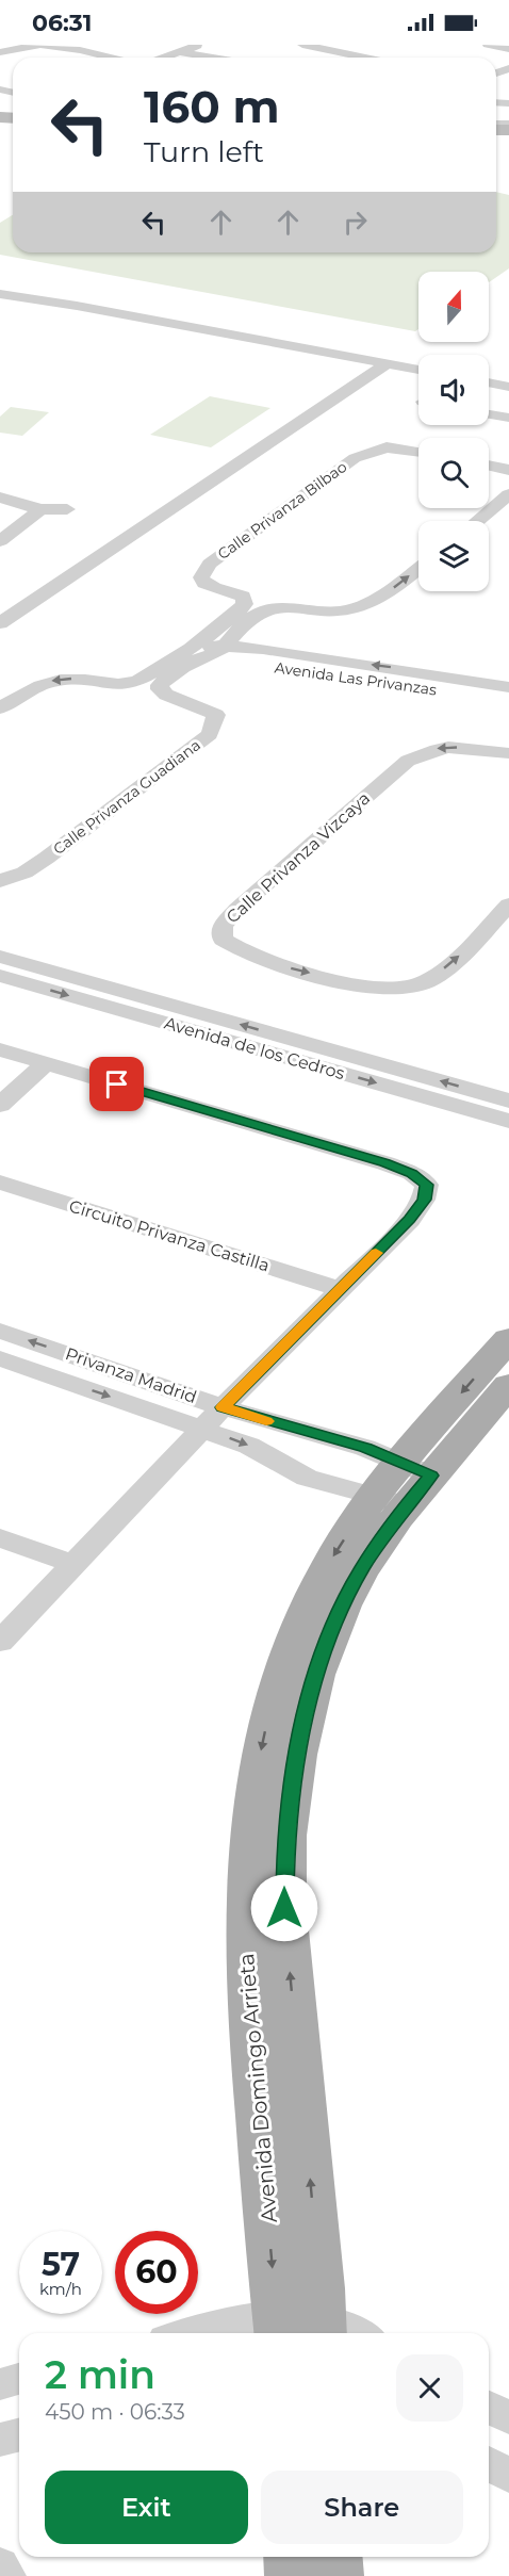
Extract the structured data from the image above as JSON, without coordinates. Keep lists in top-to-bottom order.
{
  "streets": {
    "main road": ["Avenida Domingo Arrieta"],
    "street": [
      "Calle Privanza Bilbao",
      "Avenida Las Privanzas",
      "Calle Privanza Guadiana",
      "Calle Privanza Vizcaya",
      "Avenida de los Cedros",
      "Circuito Privanza Castilla",
      "Privanza Madrid"
    ]
  },
  "crossings": [
    ["Calle Privanza Bilbao", "Avenida Las Privanzas"],
    ["Calle Privanza Bilbao", "Calle Privanza Guadiana"],
    ["Avenida Las Privanzas", "Calle Privanza Guadiana"],
    ["Privanza Madrid", "Avenida Domingo Arrieta"]
  ],
  "north": "top",
  "page": {
    "status": "06:31",
    "turn": ["160 m", "Turn left"],
    "speed": "57 km/h",
    "limit": "60",
    "heading": ["2 min", "450 m · 06:33"],
    "buttons": ["Exit", "Share"]
  }
}
